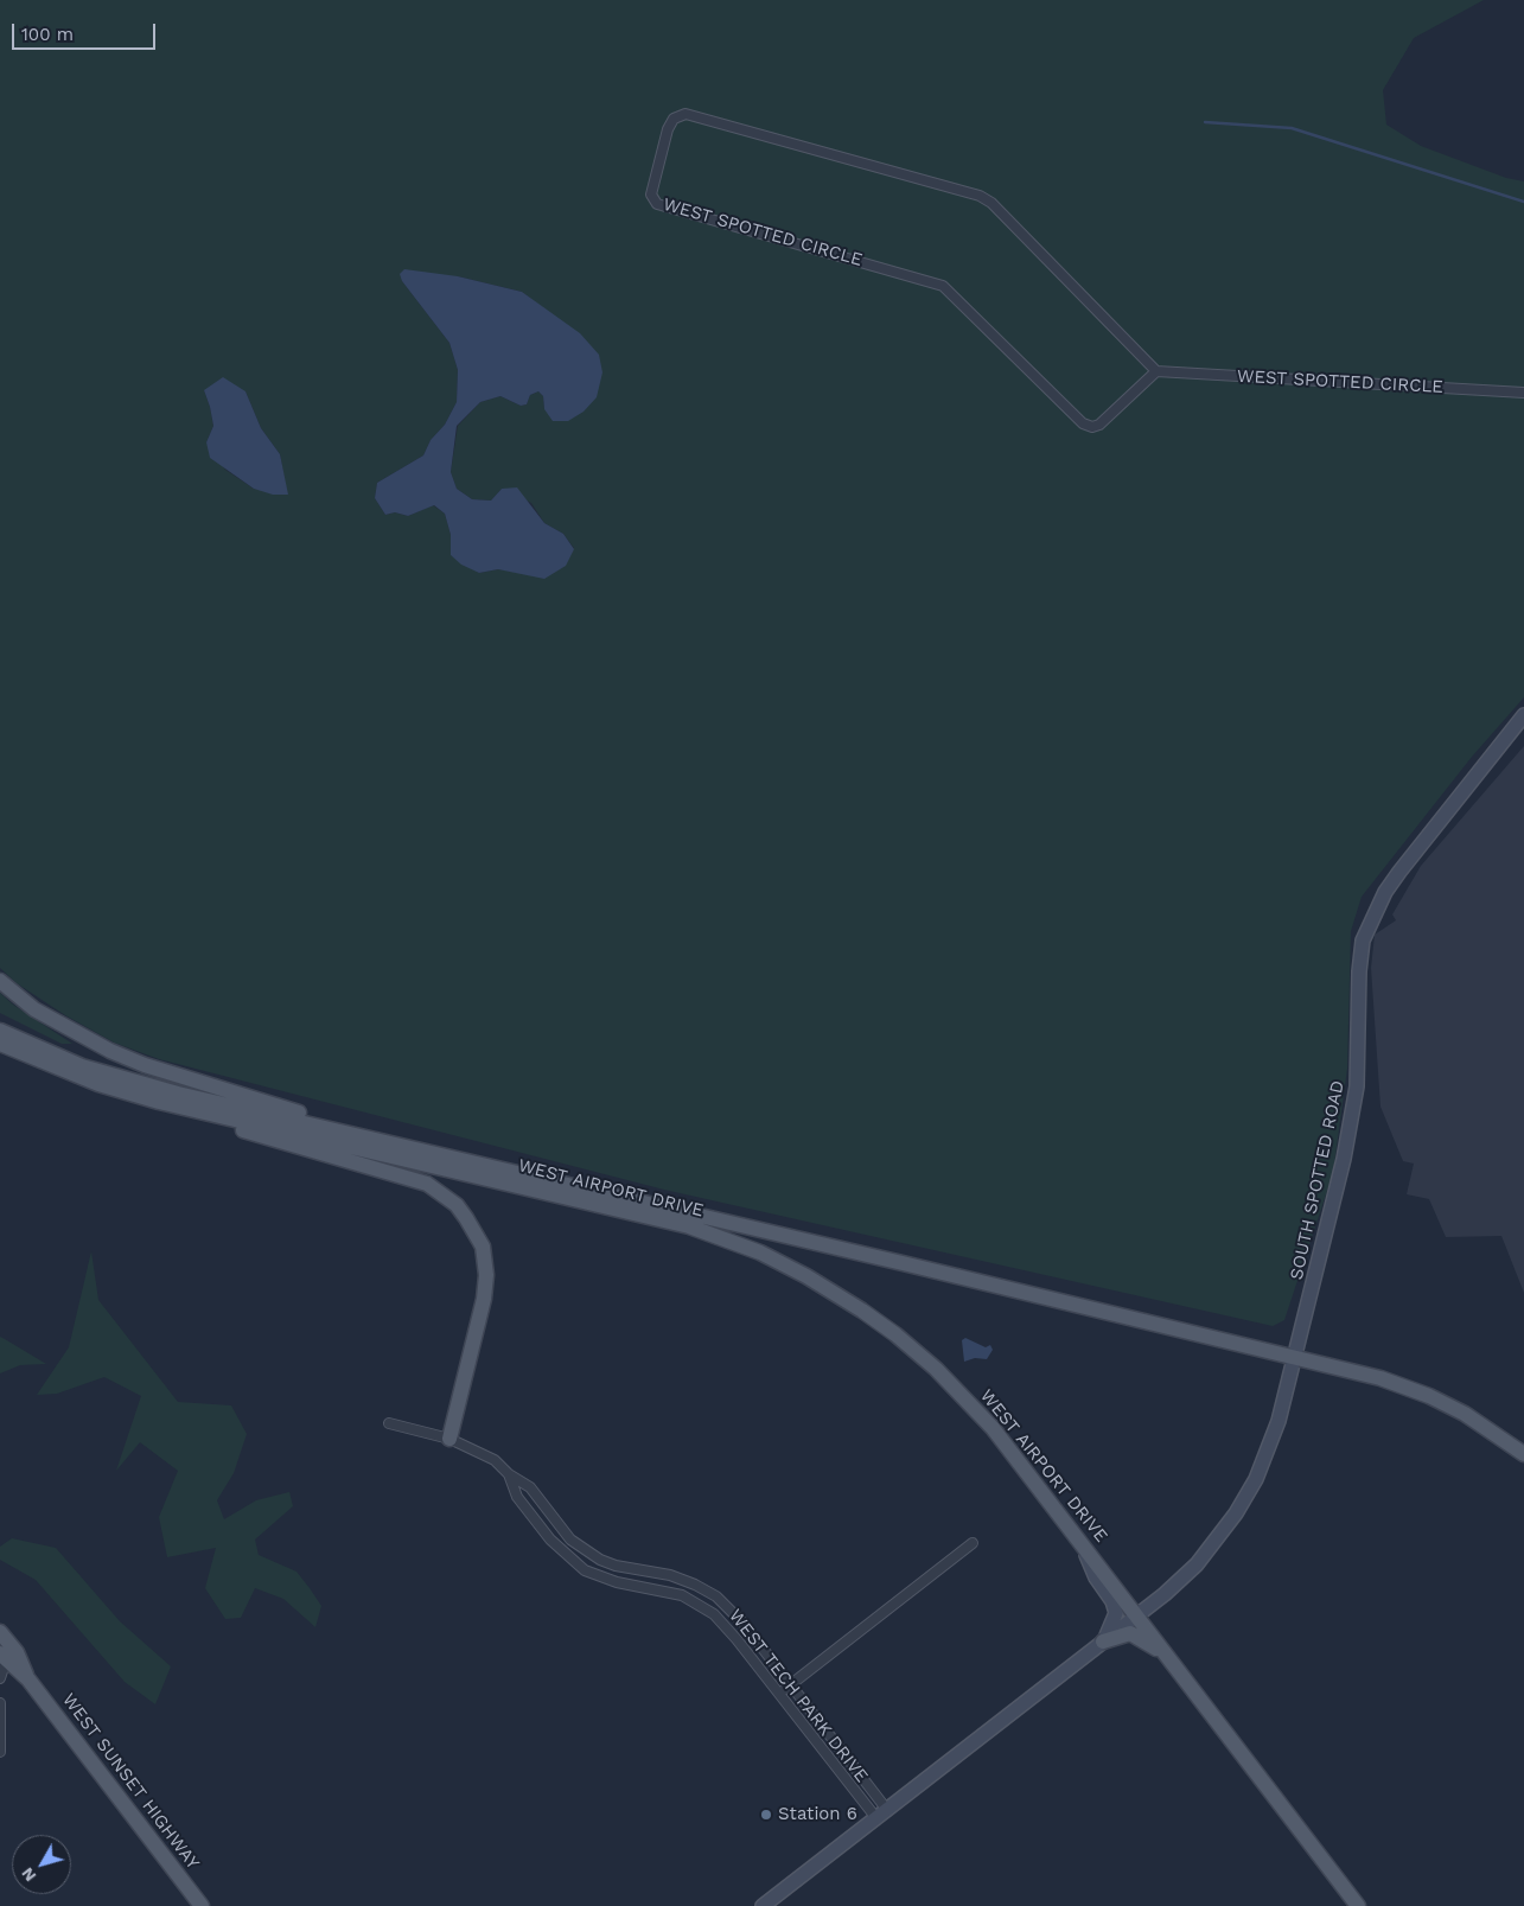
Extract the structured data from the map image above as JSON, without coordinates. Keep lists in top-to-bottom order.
{
  "streets": {
    "main road": ["SOUTH SPOTTED ROAD", "WEST AIRPORT DRIVE", "WEST SUNSET HIGHWAY"],
    "street": ["WEST SPOTTED CIRCLE", "WEST TECH PARK DRIVE"]
  },
  "crossings": [
    ["SOUTH SPOTTED ROAD", "WEST AIRPORT DRIVE"],
    ["SOUTH SPOTTED ROAD", "WEST TECH PARK DRIVE"]
  ],
  "places": ["Station 6"],
  "scale_bar": "100 m",
  "north": "bottom left"
}
